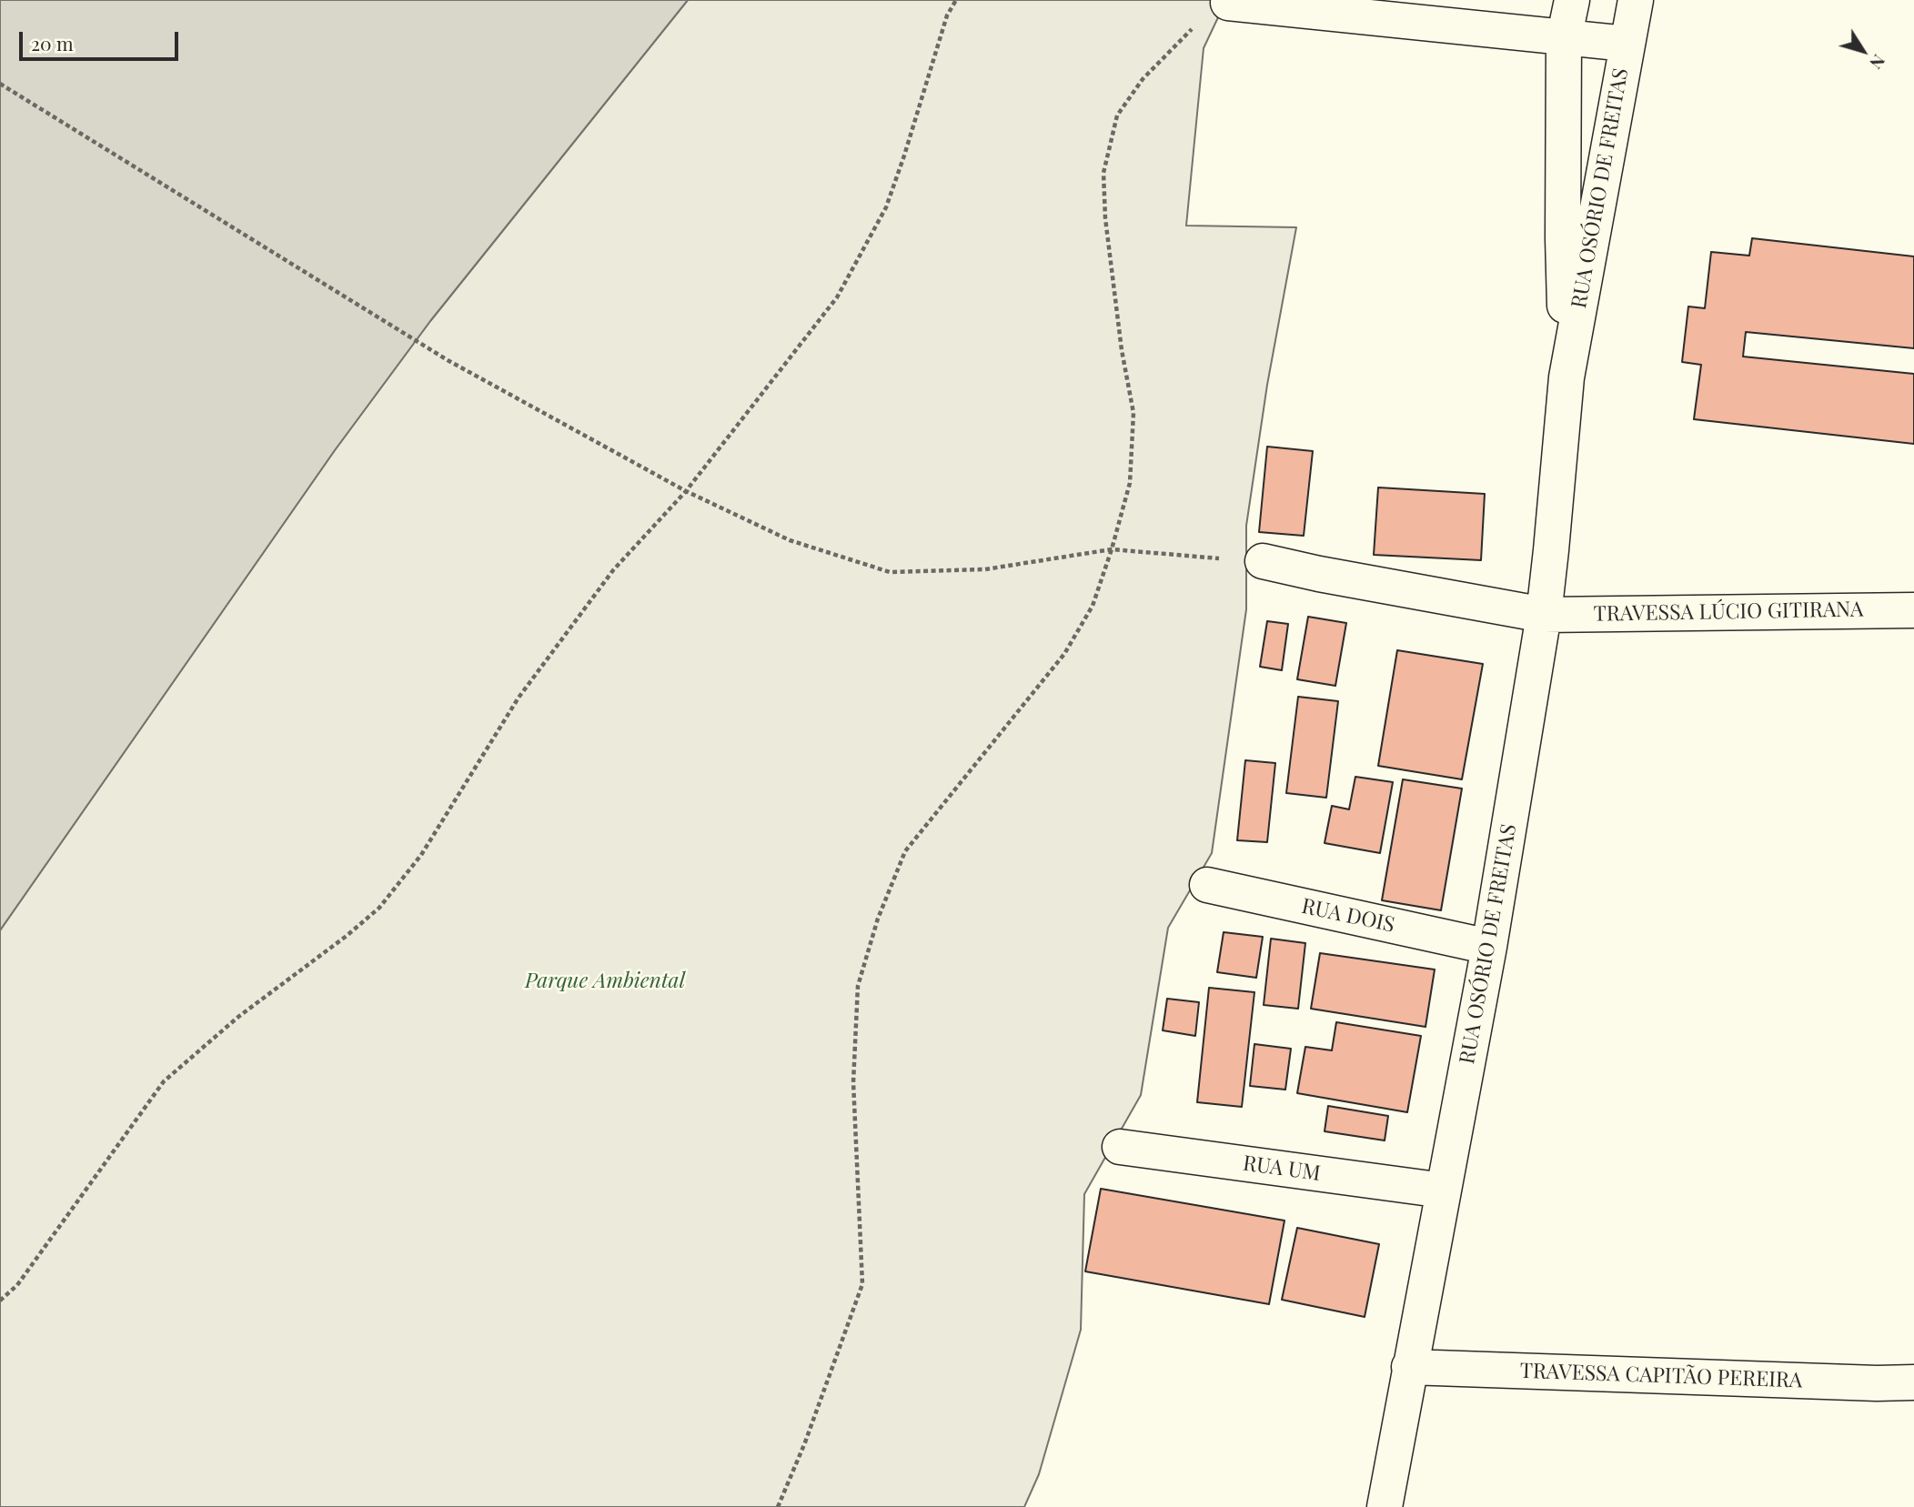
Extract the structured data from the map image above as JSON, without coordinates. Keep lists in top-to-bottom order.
{
  "streets": {
    "street": [
      "RUA OSÓRIO DE FREITAS",
      "TRAVESSA LÚCIO GITIRANA",
      "RUA DOIS",
      "RUA UM",
      "TRAVESSA CAPITÃO PEREIRA"
    ]
  },
  "crossings": [
    ["RUA OSÓRIO DE FREITAS", "TRAVESSA LÚCIO GITIRANA"],
    ["RUA OSÓRIO DE FREITAS", "RUA DOIS"],
    ["RUA OSÓRIO DE FREITAS", "RUA UM"],
    ["RUA OSÓRIO DE FREITAS", "TRAVESSA CAPITÃO PEREIRA"]
  ],
  "parks": ["Parque Ambiental"],
  "scale_bar": "20 m",
  "north": "bottom right"
}
